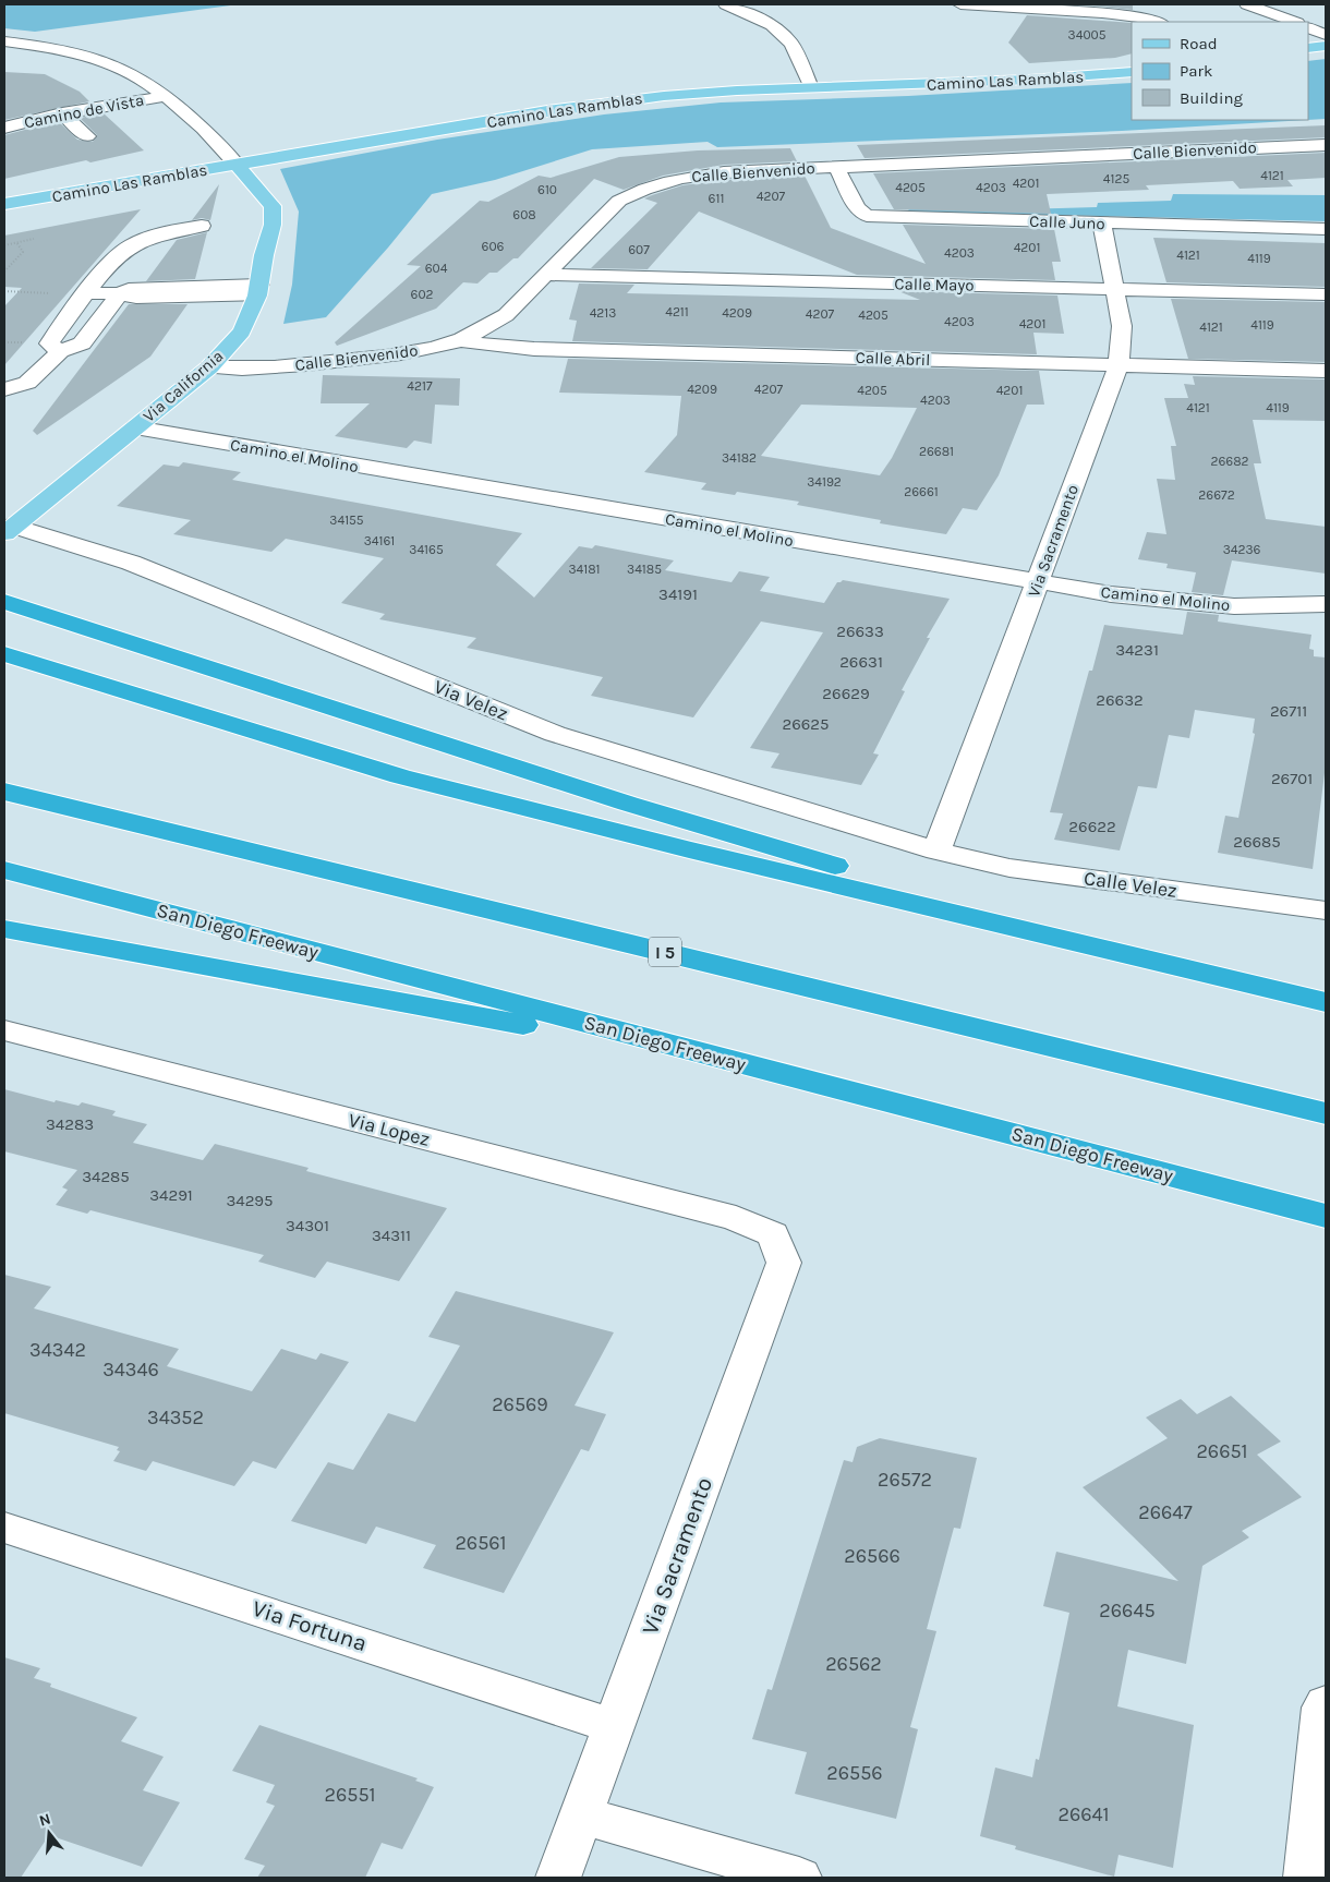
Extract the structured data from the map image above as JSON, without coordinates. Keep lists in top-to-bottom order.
{
  "streets": {
    "highway": ["San Diego Freeway", "I 5"],
    "main road": ["Camino Las Ramblas", "Via California"],
    "street": [
      "Camino de Vista",
      "Calle Bienvenido",
      "Calle Juno",
      "Calle Mayo",
      "Calle Abril",
      "Camino el Molino",
      "Via Sacramento",
      "Via Velez",
      "Calle Velez",
      "Via Lopez",
      "Via Fortuna"
    ]
  },
  "crossings": [
    ["Camino Las Ramblas", "Via California"],
    ["Calle Bienvenido", "Calle Juno"],
    ["Calle Bienvenido", "Calle Mayo"],
    ["Calle Bienvenido", "Calle Abril"],
    ["Calle Bienvenido", "Via California"],
    ["Calle Juno", "Via Sacramento"],
    ["Calle Mayo", "Via Sacramento"],
    ["Calle Abril", "Via Sacramento"],
    ["Via California", "Camino el Molino"],
    ["Via California", "Via Velez"],
    ["Camino el Molino", "Via Sacramento"],
    ["Via Sacramento", "Via Velez"],
    ["Via Sacramento", "Calle Velez"],
    ["Via Sacramento", "Via Lopez"],
    ["Via Sacramento", "Via Fortuna"],
    ["Via Velez", "Calle Velez"]
  ],
  "house_numbers": [
    "34005",
    "4121",
    "4125",
    "4201",
    "4205",
    "4203",
    "610",
    "4207",
    "611",
    "608",
    "606",
    "4201",
    "607",
    "4203",
    "4121",
    "4119",
    "604",
    "602",
    "4211",
    "4213",
    "4209",
    "4207",
    "4205",
    "4203",
    "4201",
    "4119",
    "4121",
    "4217",
    "4209",
    "4207",
    "4205",
    "4201",
    "4203",
    "4121",
    "4119",
    "26681",
    "34182",
    "26682",
    "34192",
    "26661",
    "26672",
    "34155",
    "34161",
    "34165",
    "34236",
    "34181",
    "34185",
    "34191",
    "26633",
    "34231",
    "26631",
    "26629",
    "26632",
    "26711",
    "26625",
    "26701",
    "26622",
    "26685",
    "34283",
    "34285",
    "34291",
    "34295",
    "34301",
    "34311",
    "34342",
    "34346",
    "26569",
    "34352",
    "26651",
    "26572",
    "26647",
    "26561",
    "26566",
    "26645",
    "26562",
    "26556",
    "26551",
    "26641"
  ],
  "legend": ["Road", "Park", "Building"],
  "north": "top"
}
